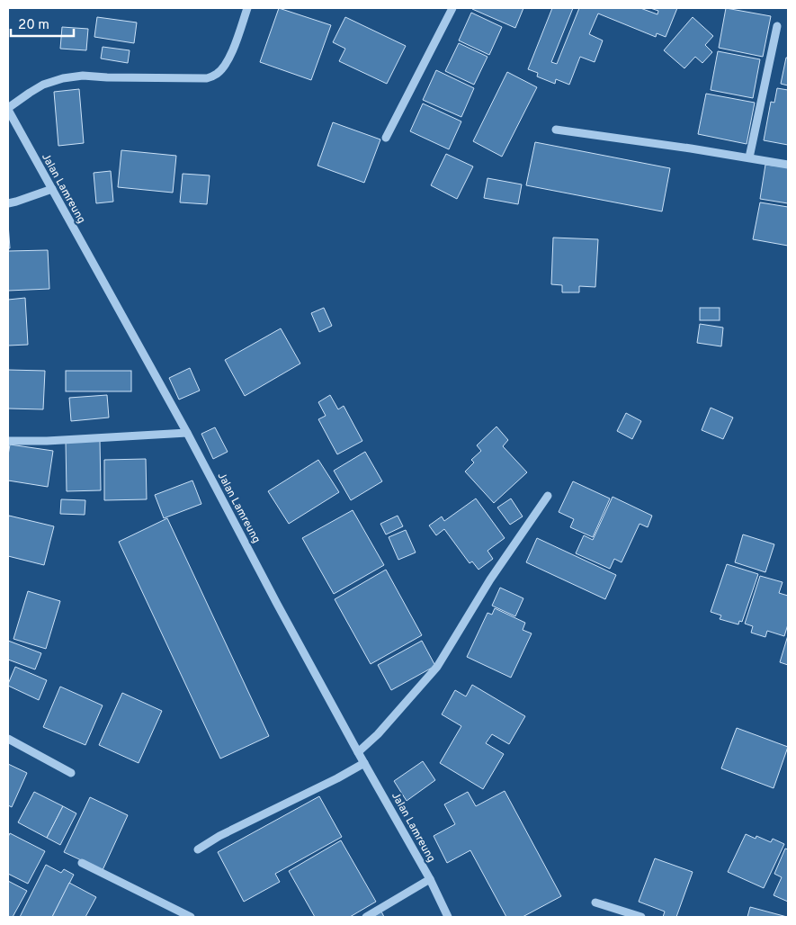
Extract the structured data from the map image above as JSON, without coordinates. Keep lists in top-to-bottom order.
{
  "streets": {
    "street": ["Jalan Lamreung"]
  },
  "scale_bar": "20 m"
}
